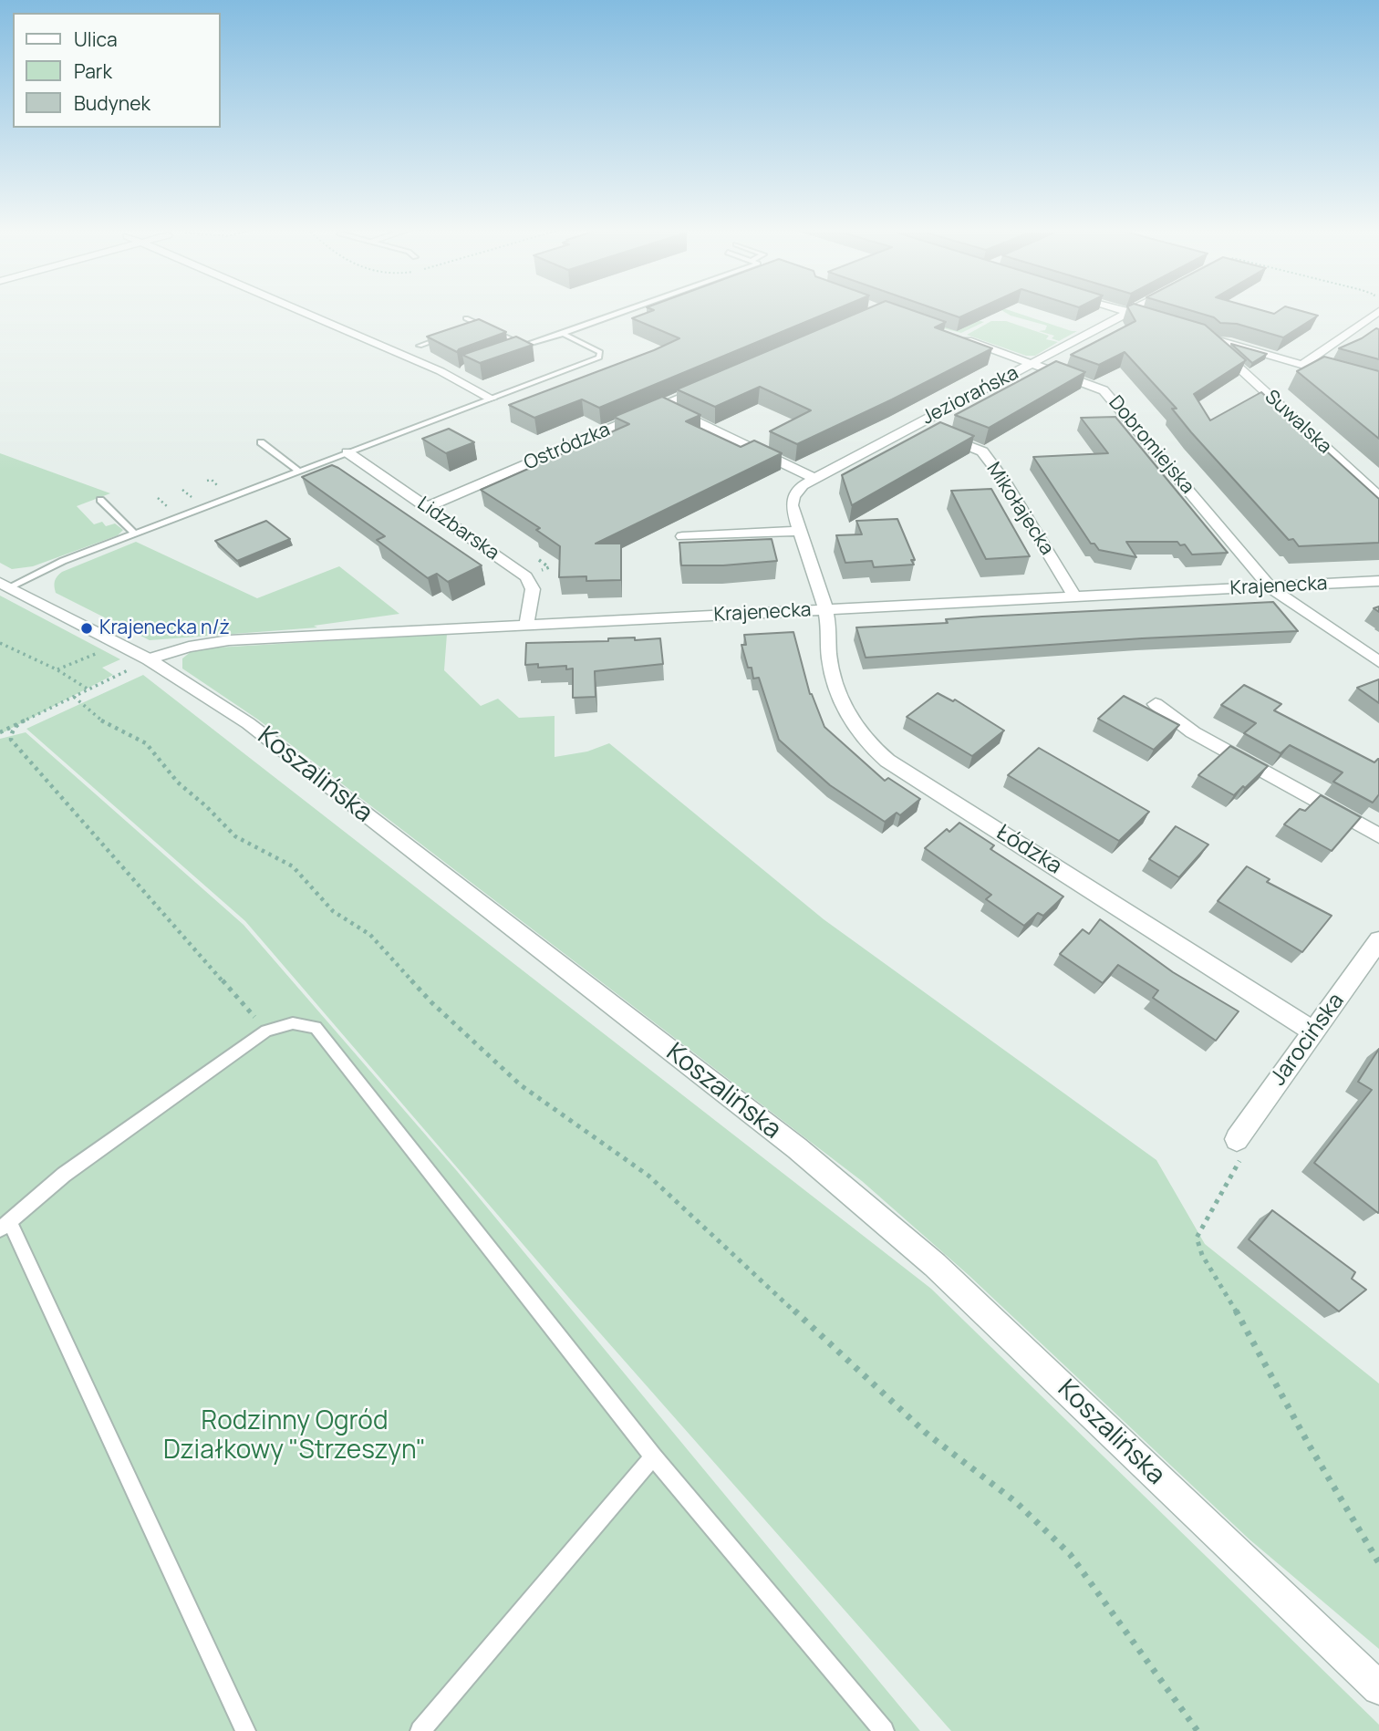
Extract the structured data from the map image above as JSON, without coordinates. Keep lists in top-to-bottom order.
{
  "streets": {
    "street": [
      "Jeziorańska",
      "Suwalska",
      "Dobromiejska",
      "Ostródzka",
      "Mikołajecka",
      "Lidzbarska",
      "Krajenecka",
      "Koszalińska",
      "Łódzka",
      "Jarocińska"
    ]
  },
  "crossings": [
    ["Jeziorańska", "Dobromiejska"],
    ["Jeziorańska", "Mikołajecka"],
    ["Jeziorańska", "Krajenecka"],
    ["Jeziorańska", "Łódzka"],
    ["Dobromiejska", "Krajenecka"],
    ["Ostródzka", "Lidzbarska"],
    ["Mikołajecka", "Krajenecka"],
    ["Lidzbarska", "Krajenecka"],
    ["Krajenecka", "Koszalińska"],
    ["Krajenecka", "Łódzka"],
    ["Łódzka", "Jarocińska"]
  ],
  "parks": ["Rodzinny Ogród Działkowy \"Strzeszyn\""],
  "places": ["Krajenecka n/ż"],
  "legend": ["Ulica", "Park", "Budynek"]
}
